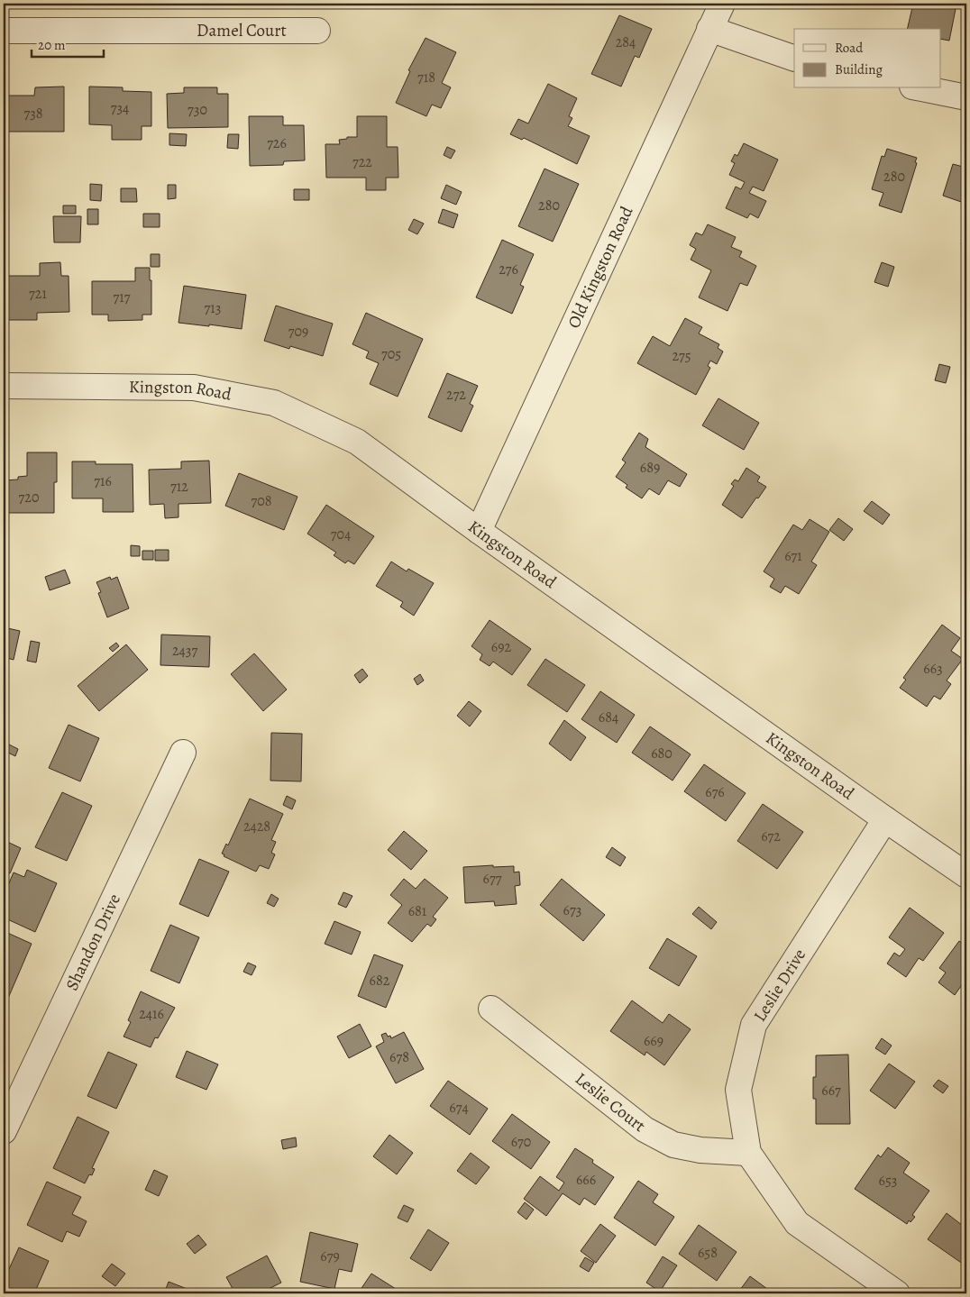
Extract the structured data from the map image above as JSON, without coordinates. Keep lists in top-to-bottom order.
{
  "streets": {
    "street": [
      "Damel Court",
      "Old Kingston Road",
      "Kingston Road",
      "Shandon Drive",
      "Leslie Drive",
      "Leslie Court"
    ]
  },
  "crossings": [
    ["Old Kingston Road", "Kingston Road"],
    ["Kingston Road", "Leslie Drive"],
    ["Leslie Drive", "Leslie Court"]
  ],
  "house_numbers": [
    "284",
    "718",
    "734",
    "730",
    "738",
    "726",
    "722",
    "280",
    "280",
    "276",
    "721",
    "717",
    "713",
    "709",
    "705",
    "275",
    "272",
    "689",
    "716",
    "712",
    "720",
    "708",
    "704",
    "671",
    "692",
    "2437",
    "663",
    "684",
    "680",
    "676",
    "2428",
    "672",
    "677",
    "673",
    "681",
    "682",
    "2416",
    "669",
    "678",
    "667",
    "674",
    "670",
    "666",
    "653",
    "658",
    "679"
  ],
  "legend": ["Road", "Building"],
  "scale_bar": "20 m"
}
